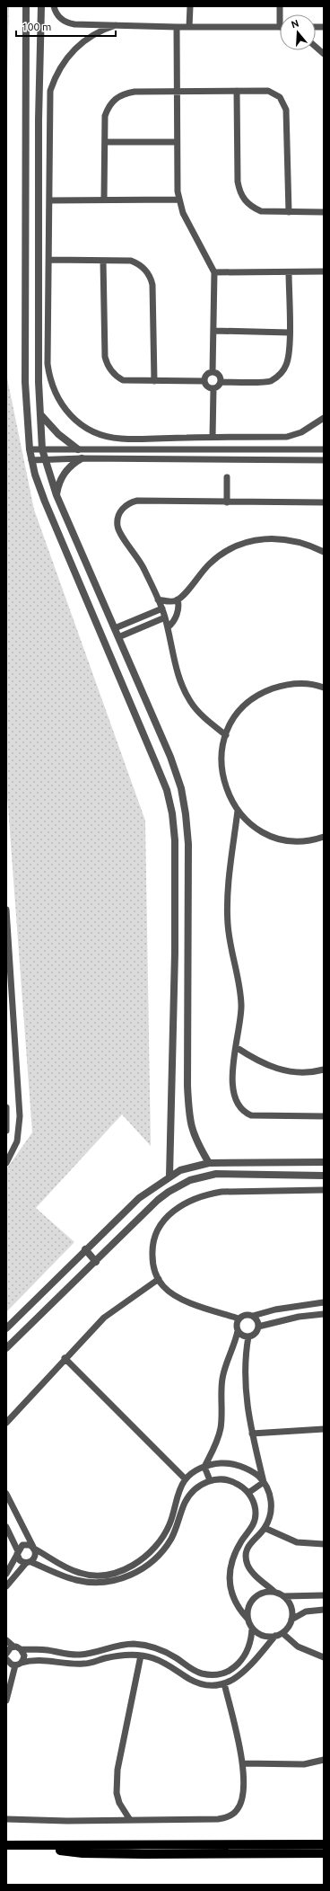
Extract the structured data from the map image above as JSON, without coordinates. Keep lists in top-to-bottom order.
{
  "scale_bar": "100 m",
  "north": "top"
}
